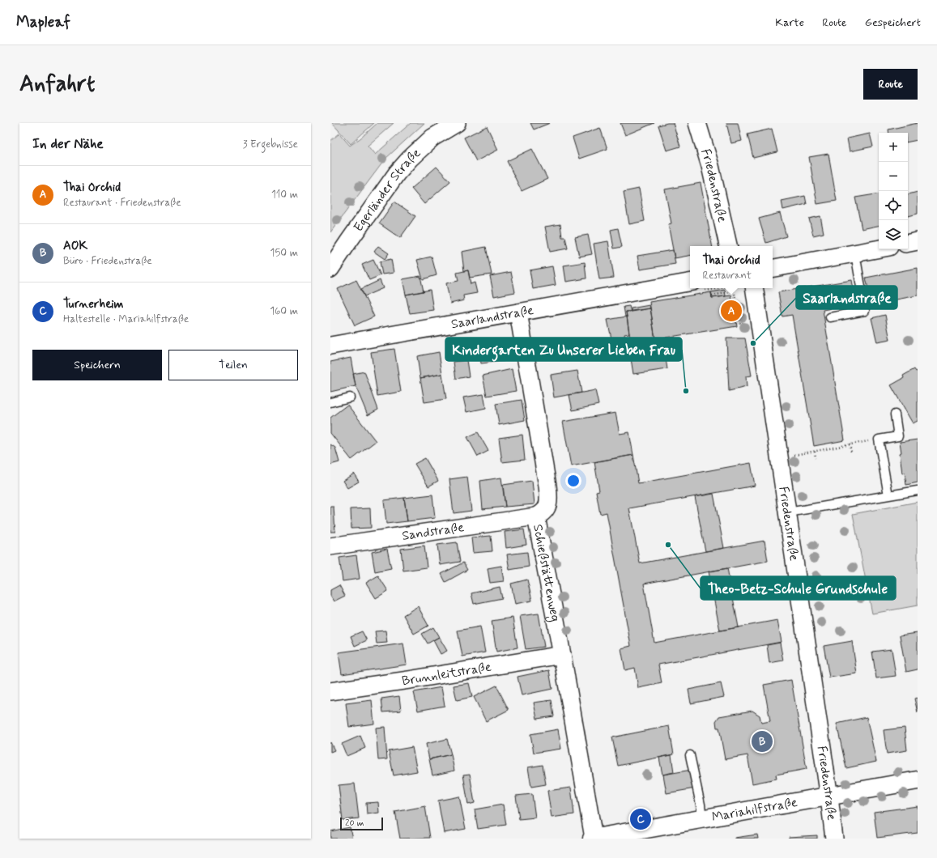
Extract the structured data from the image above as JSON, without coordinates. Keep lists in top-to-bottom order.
{
  "streets": {
    "street": [
      "Friedenstraße",
      "Egerländer Straße",
      "Saarlandstraße",
      "Sandstraße",
      "Schießstättenweg",
      "Brunnleitstraße",
      "Mariahilfstraße"
    ]
  },
  "crossings": [
    ["Friedenstraße", "Mariahilfstraße"],
    ["Saarlandstraße", "Schießstättenweg"],
    ["Sandstraße", "Schießstättenweg"],
    ["Schießstättenweg", "Brunnleitstraße"],
    ["Schießstättenweg", "Mariahilfstraße"]
  ],
  "places": ["Saarlandstraße", "Kindergarten Zu Unserer Lieben Frau", "Theo-Betz-Schule Grundschule"],
  "scale_bar": "20 m",
  "page": {
    "header": "Mapleaf",
    "nav": ["Karte", "Route", "Gespeichert"],
    "buttons": [
      "Route",
      ["Speichern", "Teilen"]
    ],
    "title": "Anfahrt",
    "heading": ["In der Nähe", "3 Ergebnisse"],
    "map_buttons": ["+", "−"],
    "list": [
      {
        "mark": "A",
        "name": "Thai Orchid",
        "note": "Restaurant · Friedenstraße",
        "value": "110 m"
      },
      {
        "mark": "B",
        "name": "AOK",
        "note": "Büro · Friedenstraße",
        "value": "150 m"
      },
      {
        "mark": "C",
        "name": "Turnerheim",
        "note": "Haltestelle · Mariahilfstraße",
        "value": "160 m"
      }
    ],
    "popup": ["Thai Orchid", "Restaurant"],
    "pins": ["A", "B", "C"],
    "scale": "20 m"
  }
}
